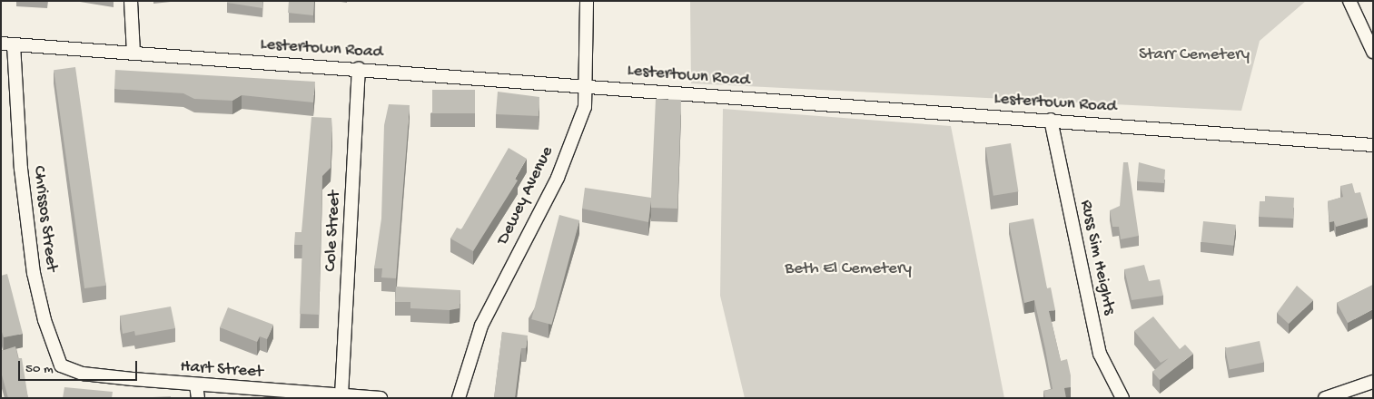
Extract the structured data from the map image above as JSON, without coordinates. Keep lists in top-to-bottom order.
{
  "streets": {
    "street": [
      "Lestertown Road",
      "Dewey Avenue",
      "Chrissos Street",
      "Cole Street",
      "Russ Sim Heights",
      "Hart Street"
    ]
  },
  "crossings": [
    ["Lestertown Road", "Dewey Avenue"],
    ["Lestertown Road", "Chrissos Street"],
    ["Lestertown Road", "Cole Street"],
    ["Lestertown Road", "Russ Sim Heights"],
    ["Chrissos Street", "Hart Street"],
    ["Cole Street", "Hart Street"]
  ],
  "parks": ["Starr Cemetery", "Beth El Cemetery"],
  "scale_bar": "50 m"
}
